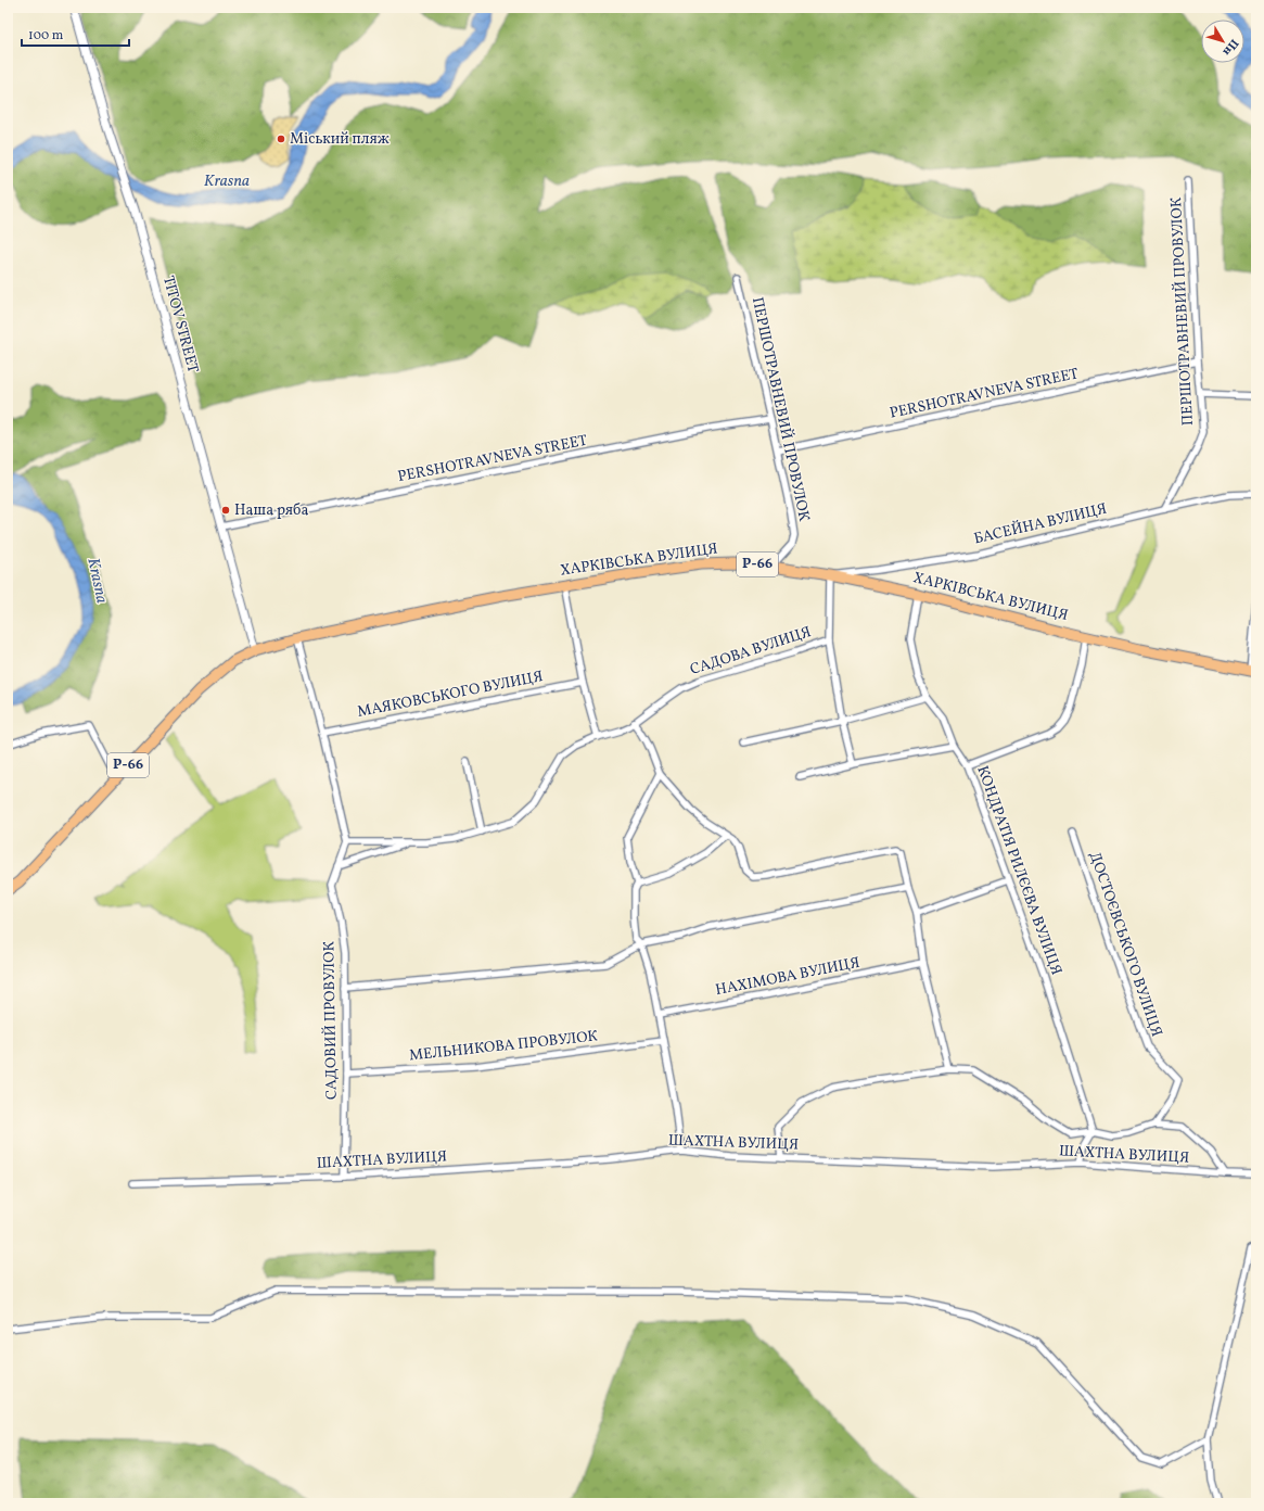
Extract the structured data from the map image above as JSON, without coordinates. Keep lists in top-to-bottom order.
{
  "streets": {
    "main road": ["ХАРКІВСЬКА ВУЛИЦЯ", "Р-66"],
    "street": [
      "ПЕРШОТРАВНЕВИЙ ПРОВУЛОК",
      "TITOV STREET",
      "PERSHOTRAVNEVA STREET",
      "БАСЕЙНА ВУЛИЦЯ",
      "САДОВА ВУЛИЦЯ",
      "МАЯКОВСЬКОГО ВУЛИЦЯ",
      "КОНДРАТІЯ РИЛЄЄВА ВУЛИЦЯ",
      "ДОСТОЄВСЬКОГО ВУЛИЦЯ",
      "НАХІМОВА ВУЛИЦЯ",
      "САДОВИЙ ПРОВУЛОК",
      "МЕЛЬНИКОВА ПРОВУЛОК",
      "ШАХТНА ВУЛИЦЯ"
    ]
  },
  "crossings": [
    ["ПЕРШОТРАВНЕВИЙ ПРОВУЛОК", "PERSHOTRAVNEVA STREET"],
    ["ПЕРШОТРАВНЕВИЙ ПРОВУЛОК", "БАСЕЙНА ВУЛИЦЯ"],
    ["ПЕРШОТРАВНЕВИЙ ПРОВУЛОК", "ХАРКІВСЬКА ВУЛИЦЯ"],
    ["TITOV STREET", "PERSHOTRAVNEVA STREET"],
    ["TITOV STREET", "ХАРКІВСЬКА ВУЛИЦЯ"],
    ["TITOV STREET", "Р-66"],
    ["БАСЕЙНА ВУЛИЦЯ", "ХАРКІВСЬКА ВУЛИЦЯ"],
    ["ХАРКІВСЬКА ВУЛИЦЯ", "Р-66"],
    ["ХАРКІВСЬКА ВУЛИЦЯ", "КОНДРАТІЯ РИЛЄЄВА ВУЛИЦЯ"],
    ["САДОВА ВУЛИЦЯ", "САДОВИЙ ПРОВУЛОК"],
    ["САДОВИЙ ПРОВУЛОК", "МЕЛЬНИКОВА ПРОВУЛОК"],
    ["САДОВИЙ ПРОВУЛОК", "ШАХТНА ВУЛИЦЯ"]
  ],
  "water": ["Krasna"],
  "places": ["Міський пляж", "Наша ряба"],
  "scale_bar": "100 m",
  "north": "bottom right"
}
